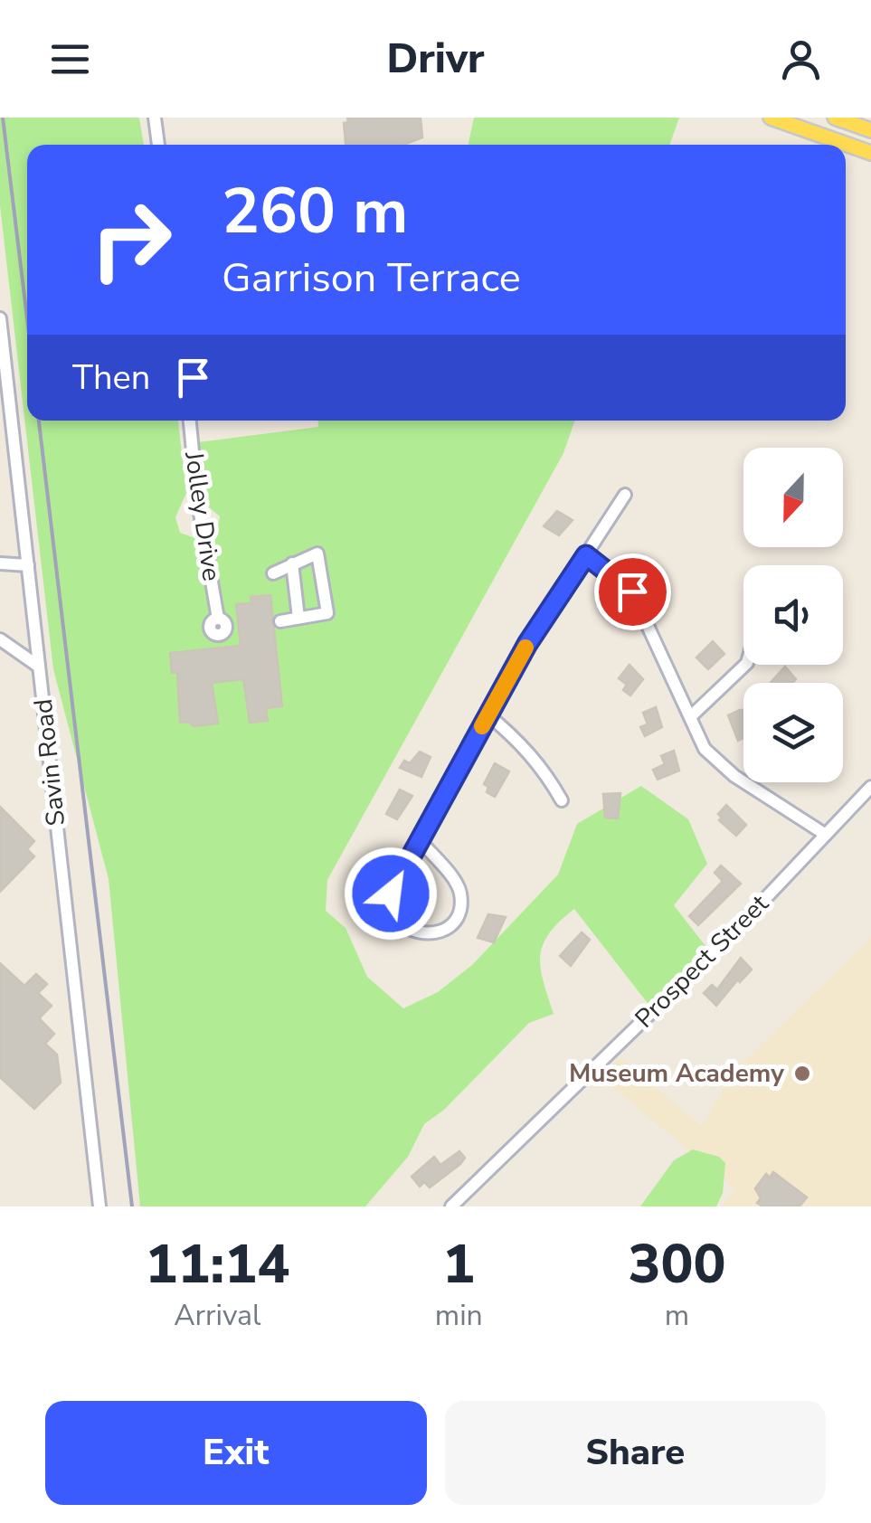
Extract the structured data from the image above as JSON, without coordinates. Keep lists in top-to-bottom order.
{
  "streets": {
    "street": ["Jolley Drive", "Savin Road", "Prospect Street"]
  },
  "places": ["Museum Academy"],
  "north": "bottom",
  "page": {
    "header": "Drivr",
    "turn": ["260 m", "Garrison Terrace"],
    "then": "Then",
    "eta": [
      "11:14",
      "Arrival",
      "1",
      "min",
      "300",
      "m"
    ],
    "buttons": ["Exit", "Share"]
  }
}
